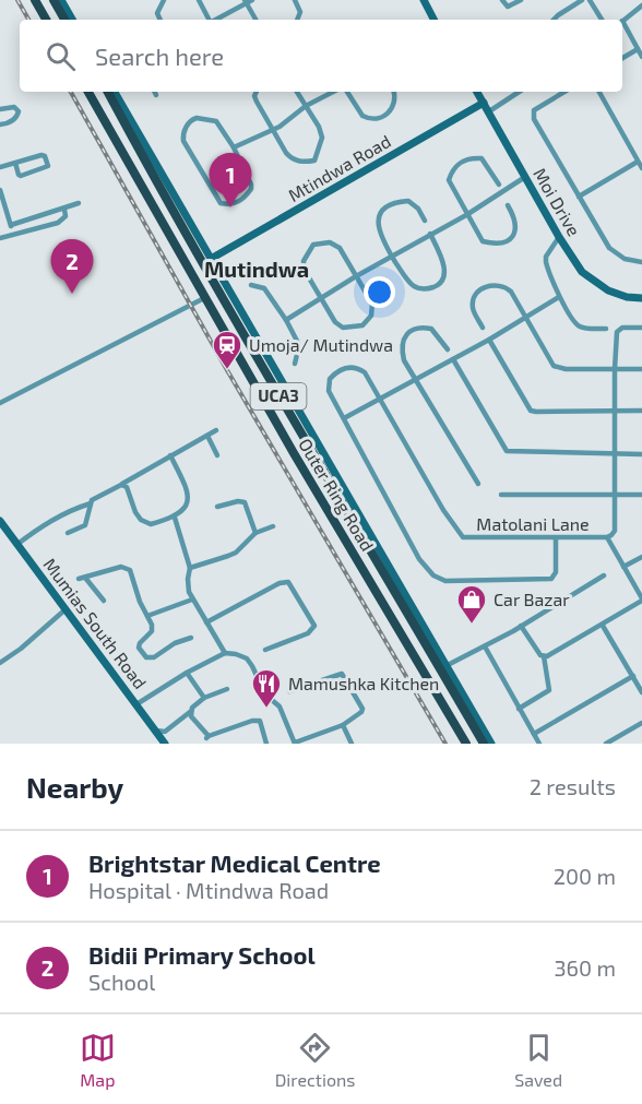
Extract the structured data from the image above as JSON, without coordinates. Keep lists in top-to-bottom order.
{
  "streets": {
    "main road": [
      "Mtindwa Road",
      "Moi Drive",
      "UCA3",
      "Outer Ring Road",
      "Mumias South Road"
    ],
    "street": ["Matolani Lane"]
  },
  "crossings": [
    ["Mtindwa Road", "Moi Drive"],
    ["Mtindwa Road", "UCA3"]
  ],
  "districts": ["Mutindwa"],
  "places": {
    "station": ["Umoja/ Mutindwa"],
    "shop": ["Car Bazar"],
    "restaurant": ["Mamushka Kitchen"]
  },
  "page": {
    "search": "Search here",
    "pins": ["1", "2"],
    "heading": ["Nearby", "2 results"],
    "list": [
      {
        "mark": "1",
        "name": "Brightstar Medical Centre",
        "note": "Hospital · Mtindwa Road",
        "value": "200 m"
      },
      {
        "mark": "2",
        "name": "Bidii Primary School",
        "note": "School",
        "value": "360 m"
      }
    ],
    "nav": ["Map", "Directions", "Saved"]
  }
}
